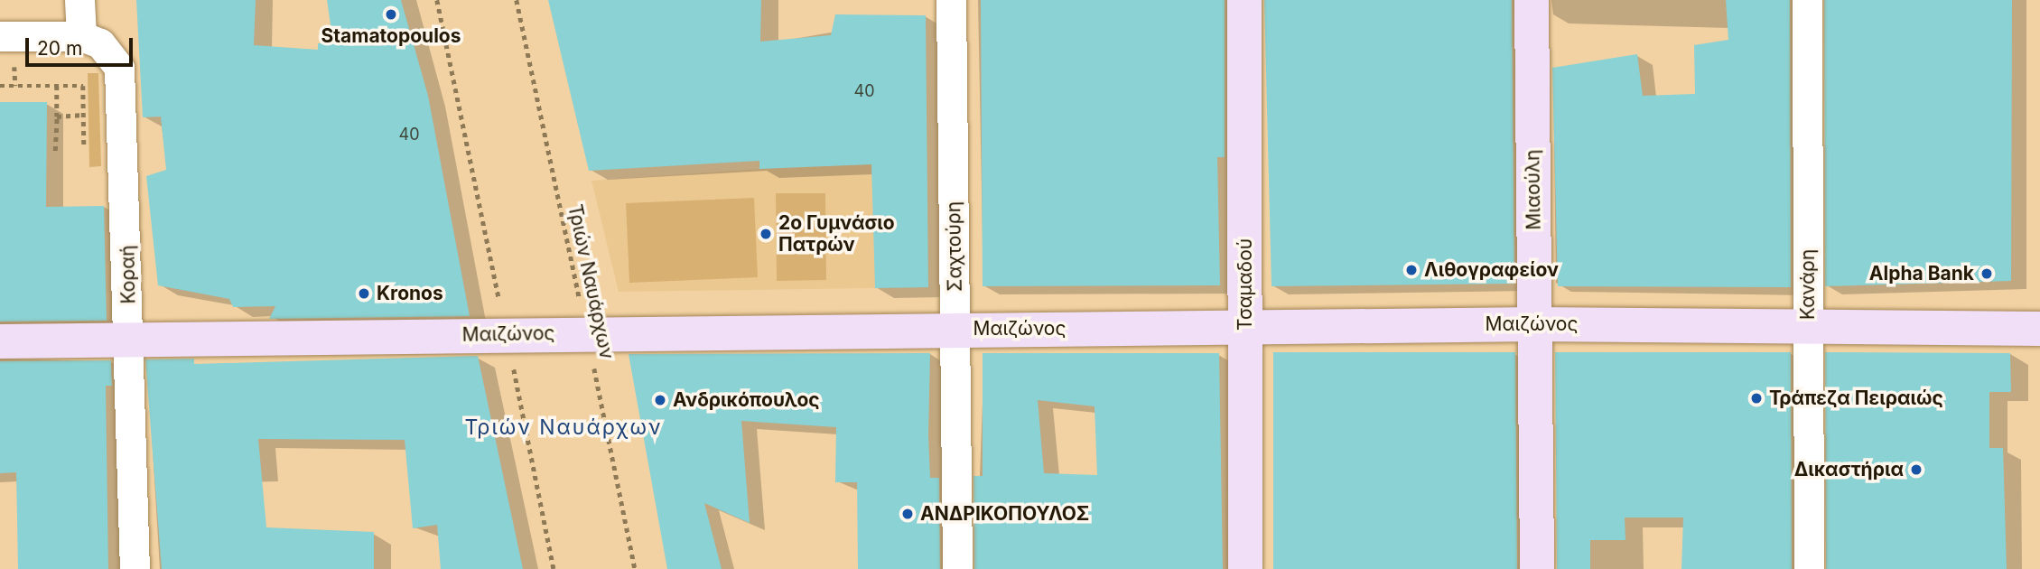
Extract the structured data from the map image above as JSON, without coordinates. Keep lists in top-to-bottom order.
{
  "streets": {
    "main road": ["Μιαούλη", "Τσαμαδού", "Μαιζώνος"],
    "street": ["Σαχτούρη", "Κοραή", "Κανάρη"],
    "path": ["Τριών Ναυάρχων"]
  },
  "crossings": [
    ["Μιαούλη", "Μαιζώνος"],
    ["Σαχτούρη", "Μαιζώνος"],
    ["Κοραή", "Μαιζώνος"],
    ["Τριών Ναυάρχων", "Μαιζώνος"],
    ["Τσαμαδού", "Μαιζώνος"],
    ["Κανάρη", "Μαιζώνος"]
  ],
  "districts": ["Τριών Ναυάρχων"],
  "places": [
    "Stamatopoulos",
    "2ο Γυμνάσιο Πατρών",
    "Λιθογραφείον",
    "Alpha Bank",
    "Kronos",
    "Τράπεζα Πειραιώς",
    "Ανδρικόπουλος",
    "Δικαστήρια",
    "ΑΝΔΡΙΚΟΠΟΥΛΟΣ"
  ],
  "house_numbers": ["40", "40"],
  "scale_bar": "20 m"
}
